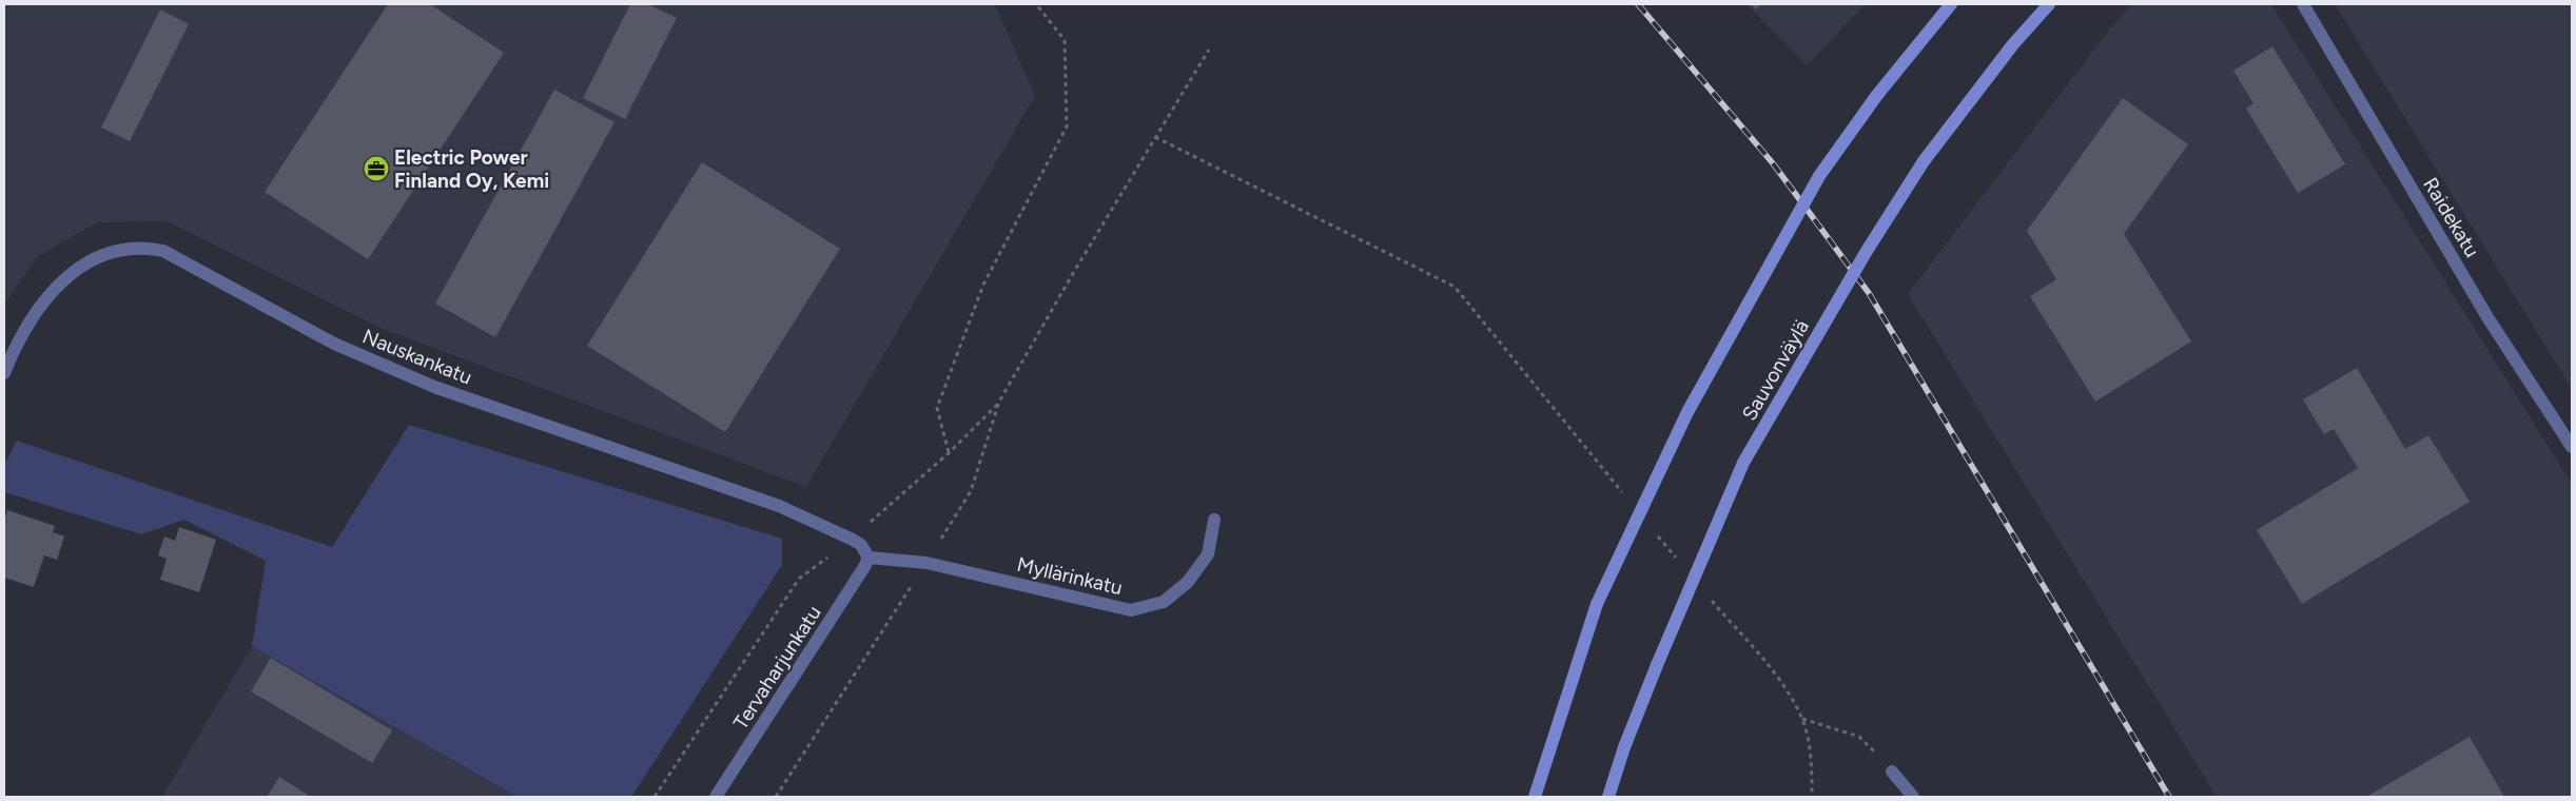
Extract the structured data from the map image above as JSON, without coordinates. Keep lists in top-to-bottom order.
{
  "streets": {
    "main road": ["Sauvonväylä"],
    "street": [
      "Raidekatu",
      "Nauskankatu",
      "Myllärinkatu",
      "Tervaharjunkatu"
    ]
  },
  "crossings": [
    ["Nauskankatu", "Myllärinkatu"],
    ["Nauskankatu", "Tervaharjunkatu"],
    ["Myllärinkatu", "Tervaharjunkatu"]
  ],
  "places": {
    "office": ["Electric Power Finland Oy, Kemi"]
  }
}
